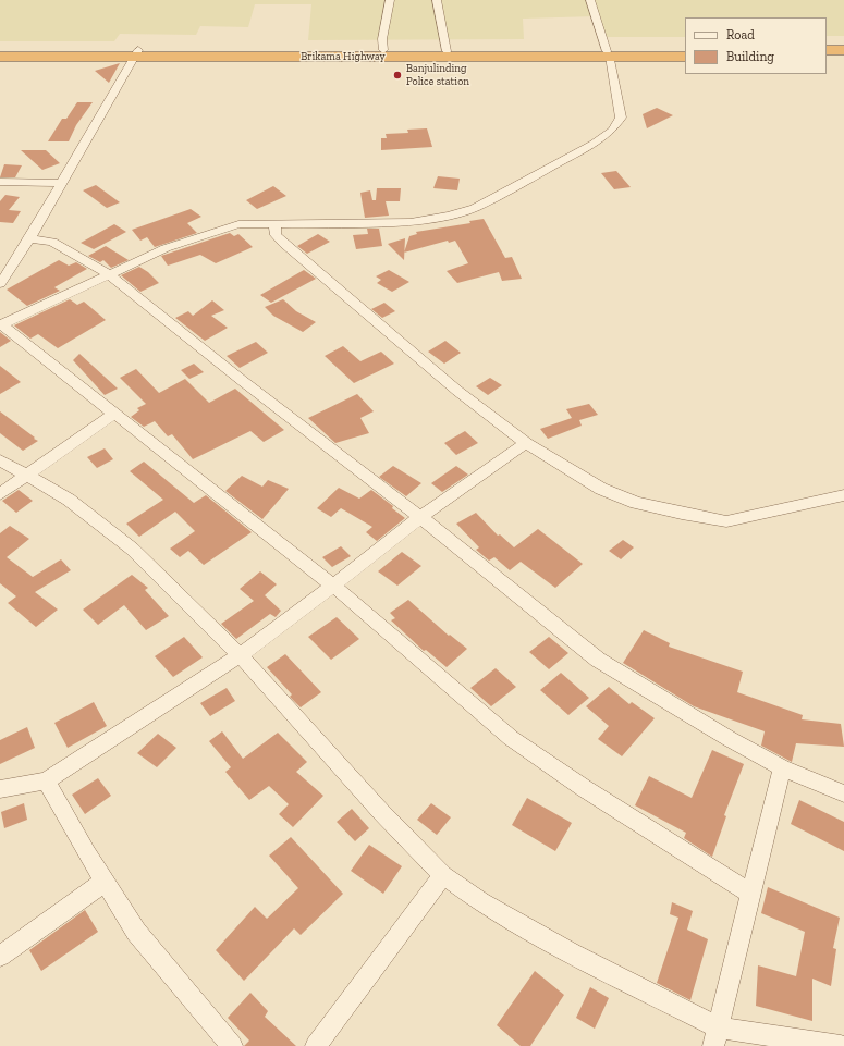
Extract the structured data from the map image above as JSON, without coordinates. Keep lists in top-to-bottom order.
{
  "streets": {
    "highway": ["Brikama Highway"]
  },
  "places": ["Banjulinding Police station"],
  "legend": ["Road", "Building"]
}
